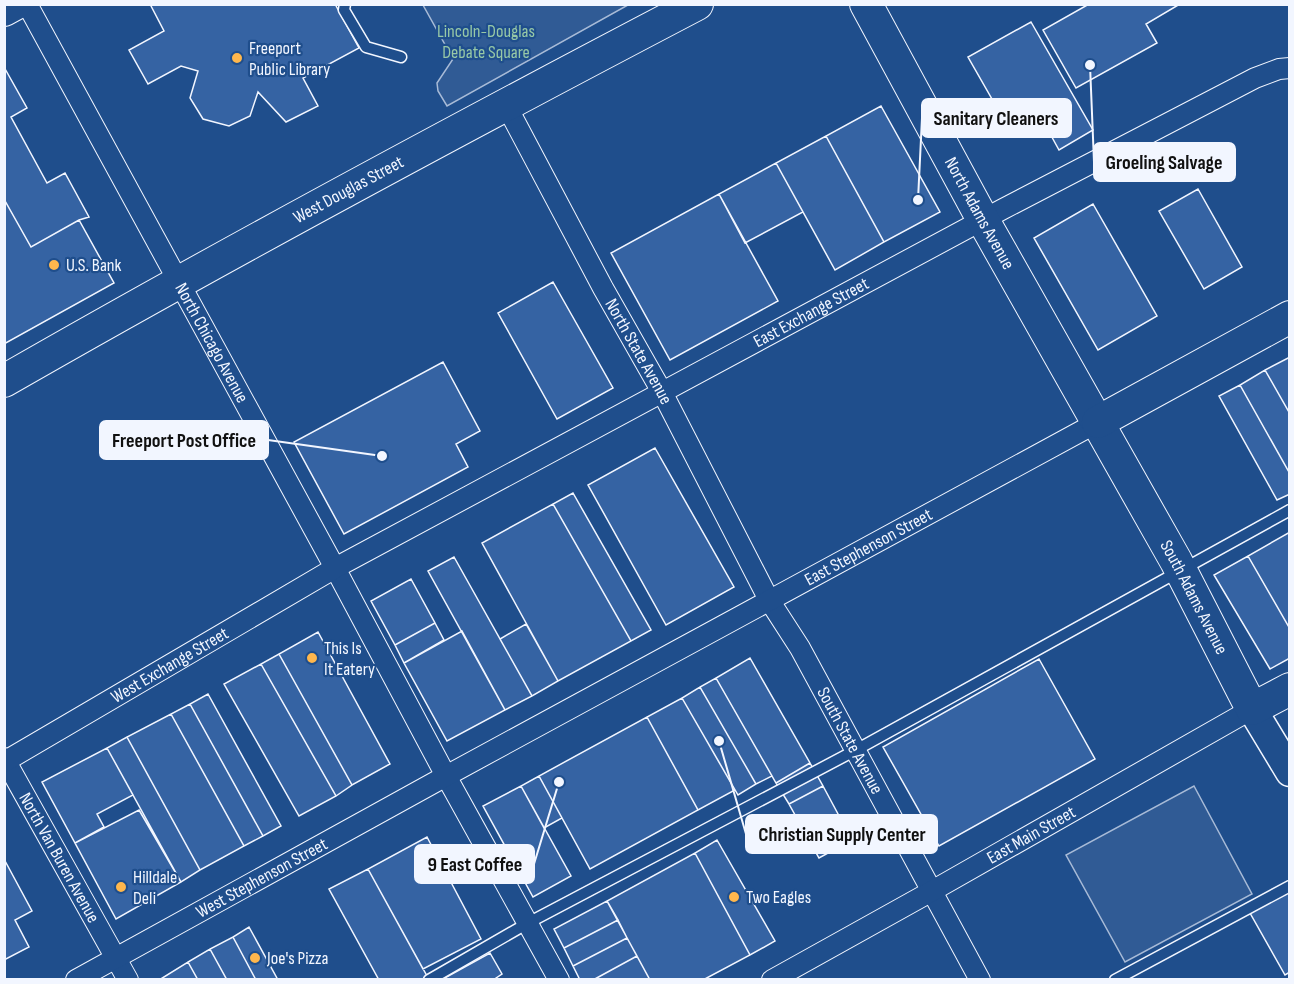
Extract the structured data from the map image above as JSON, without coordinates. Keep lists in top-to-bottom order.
{
  "streets": {
    "main road": [
      "West Douglas Street",
      "North Adams Avenue",
      "East Stephenson Street",
      "South Adams Avenue",
      "East Main Street"
    ],
    "street": [
      "East Exchange Street",
      "North Chicago Avenue",
      "North State Avenue",
      "West Exchange Street",
      "South State Avenue",
      "North Van Buren Avenue",
      "West Stephenson Street"
    ]
  },
  "crossings": [
    ["West Douglas Street", "North Chicago Avenue"],
    ["West Douglas Street", "North State Avenue"],
    ["North Adams Avenue", "East Exchange Street"],
    ["North Adams Avenue", "East Stephenson Street"],
    ["North Adams Avenue", "South Adams Avenue"],
    ["East Exchange Street", "North Chicago Avenue"],
    ["East Exchange Street", "North State Avenue"],
    ["East Exchange Street", "West Exchange Street"],
    ["North Chicago Avenue", "East Stephenson Street"],
    ["North Chicago Avenue", "West Exchange Street"],
    ["North Chicago Avenue", "West Stephenson Street"],
    ["North State Avenue", "East Stephenson Street"],
    ["North State Avenue", "South State Avenue"],
    ["East Stephenson Street", "South Adams Avenue"],
    ["East Stephenson Street", "South State Avenue"],
    ["East Stephenson Street", "West Stephenson Street"],
    ["South Adams Avenue", "East Main Street"],
    ["West Exchange Street", "North Van Buren Avenue"],
    ["South State Avenue", "East Main Street"],
    ["North Van Buren Avenue", "West Stephenson Street"]
  ],
  "parks": ["Lincoln-Douglas Debate Square"],
  "places": [
    "Freeport Public Library",
    "Groeling Salvage",
    "Sanitary Cleaners",
    "U.S. Bank",
    "Freeport Post Office",
    "This Is It Eatery",
    "Christian Supply Center",
    "9 East Coffee",
    "Hilldale Deli",
    "Two Eagles",
    "Joe's Pizza"
  ]
}
